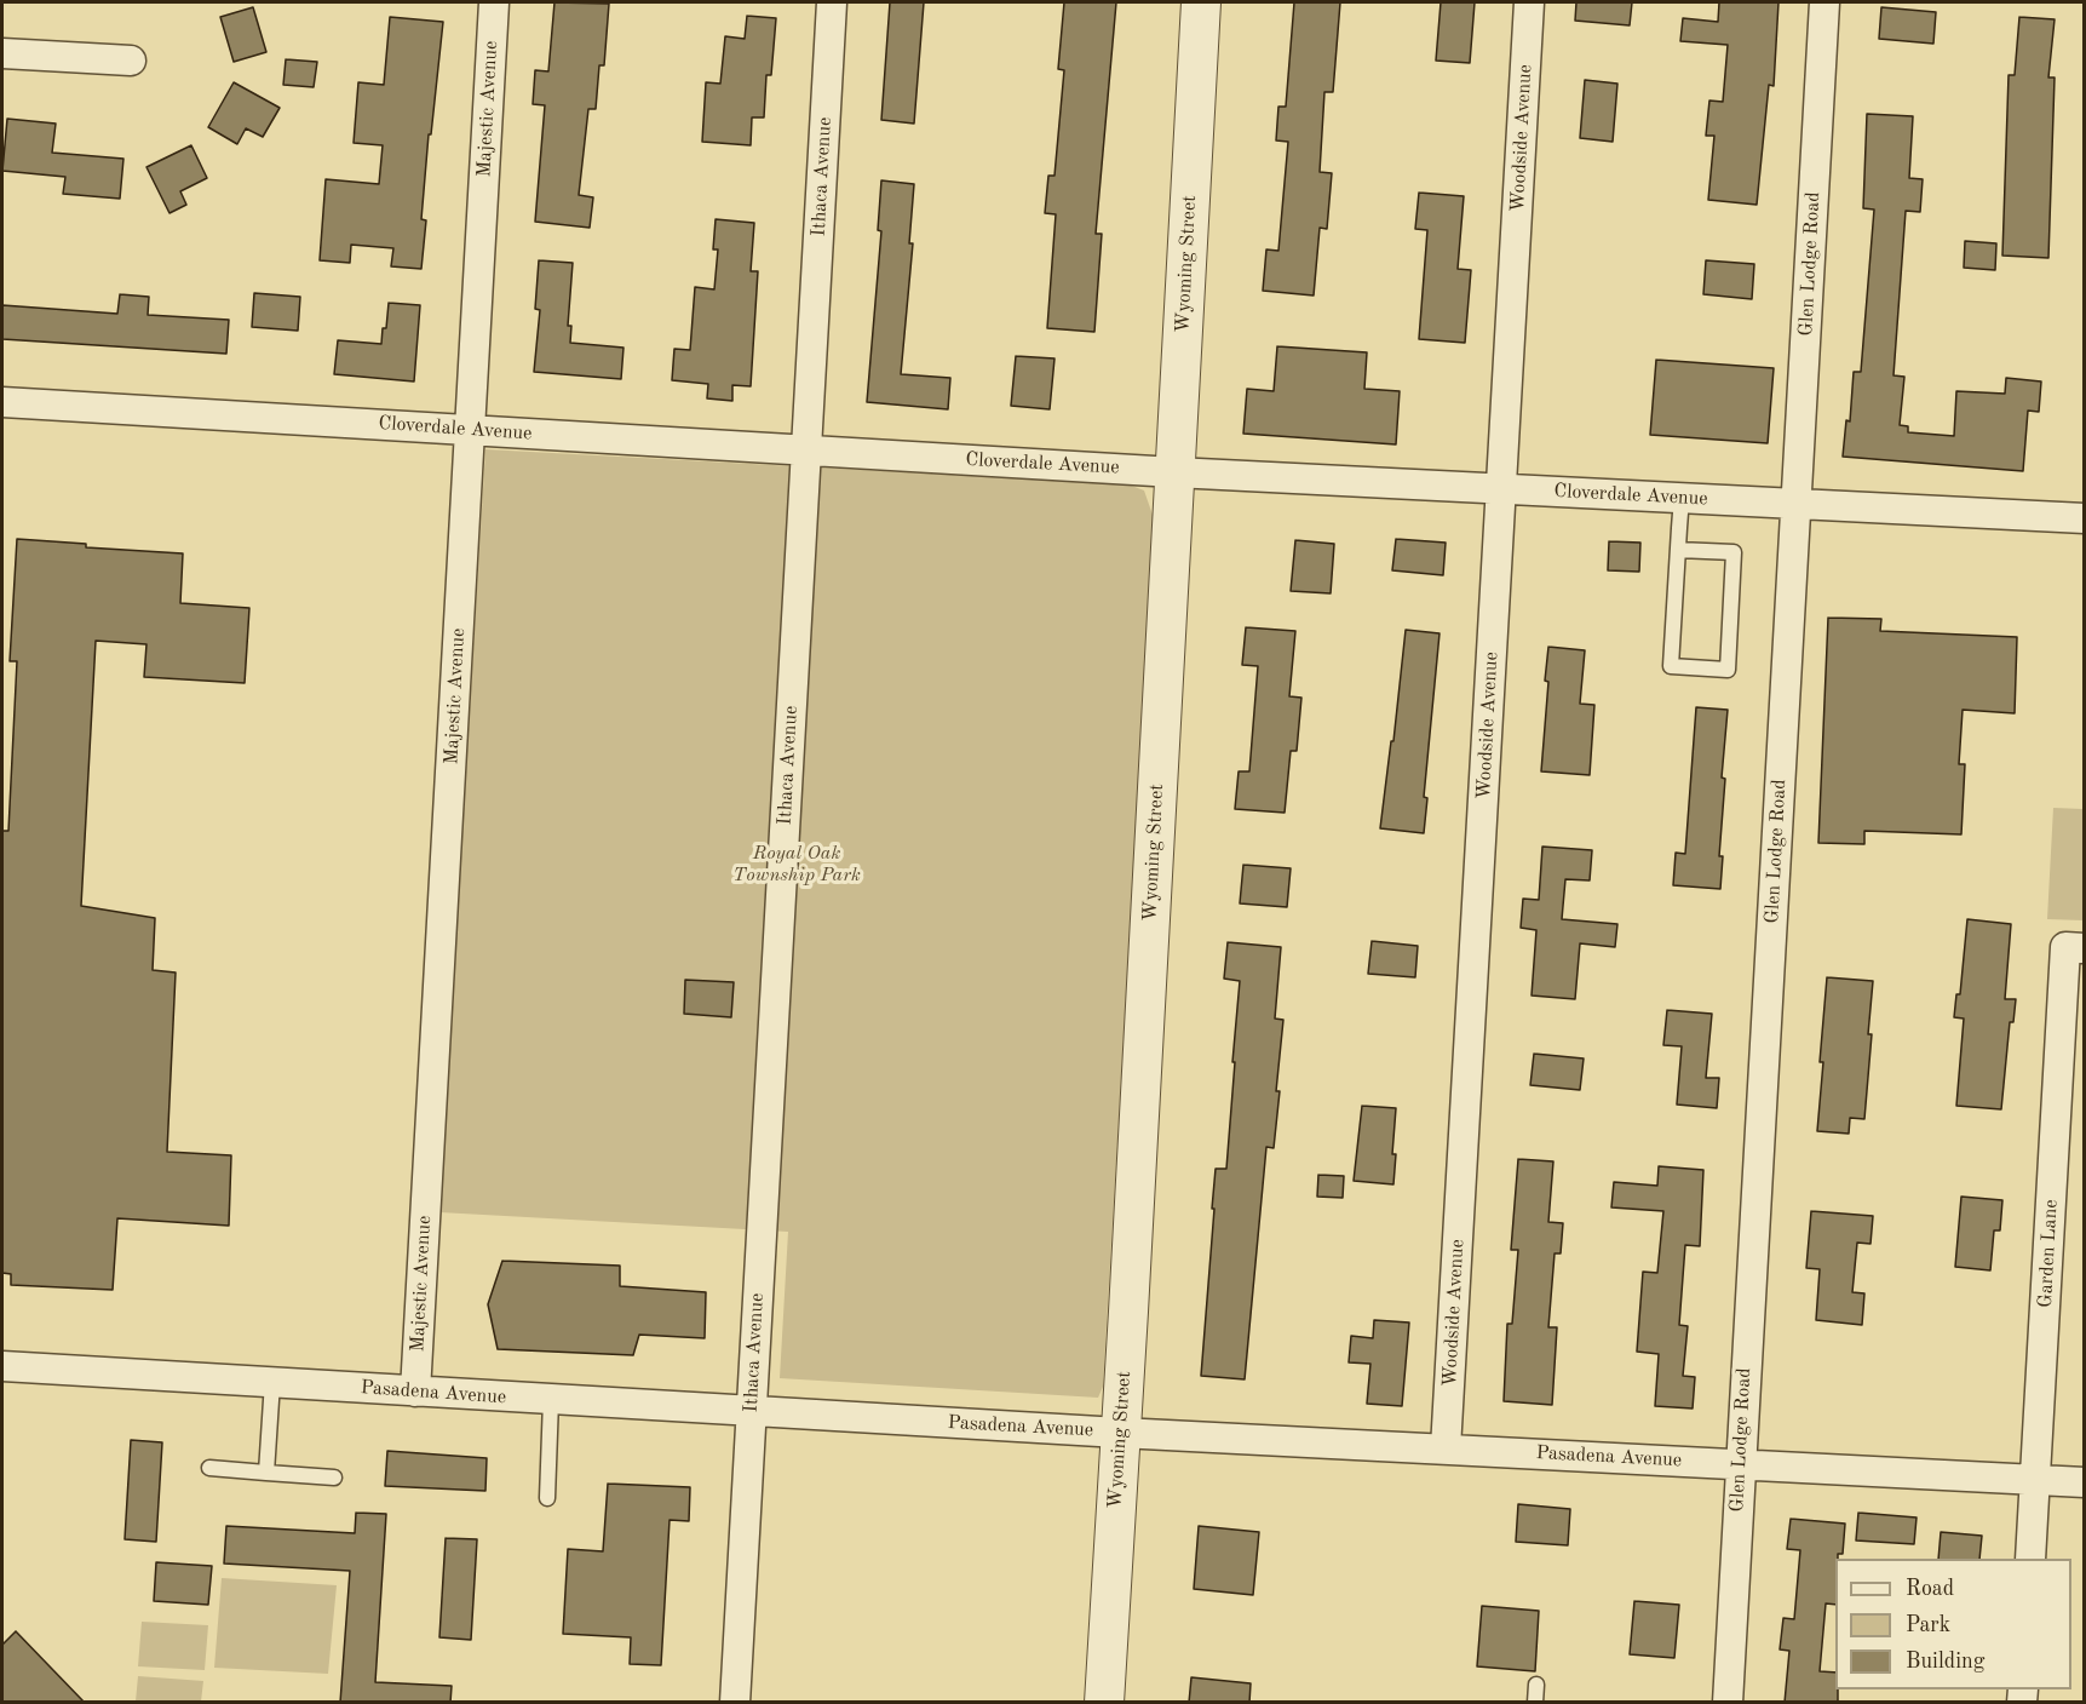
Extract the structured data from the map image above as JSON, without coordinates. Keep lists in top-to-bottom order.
{
  "streets": {
    "street": [
      "Majestic Avenue",
      "Woodside Avenue",
      "Ithaca Avenue",
      "Wyoming Street",
      "Glen Lodge Road",
      "Cloverdale Avenue",
      "Garden Lane",
      "Pasadena Avenue"
    ]
  },
  "crossings": [
    ["Majestic Avenue", "Cloverdale Avenue"],
    ["Majestic Avenue", "Pasadena Avenue"],
    ["Woodside Avenue", "Cloverdale Avenue"],
    ["Woodside Avenue", "Pasadena Avenue"],
    ["Ithaca Avenue", "Cloverdale Avenue"],
    ["Ithaca Avenue", "Pasadena Avenue"],
    ["Wyoming Street", "Cloverdale Avenue"],
    ["Wyoming Street", "Pasadena Avenue"],
    ["Glen Lodge Road", "Cloverdale Avenue"],
    ["Glen Lodge Road", "Pasadena Avenue"],
    ["Garden Lane", "Pasadena Avenue"]
  ],
  "parks": ["Royal Oak Township Park"],
  "legend": ["Road", "Park", "Building"]
}
